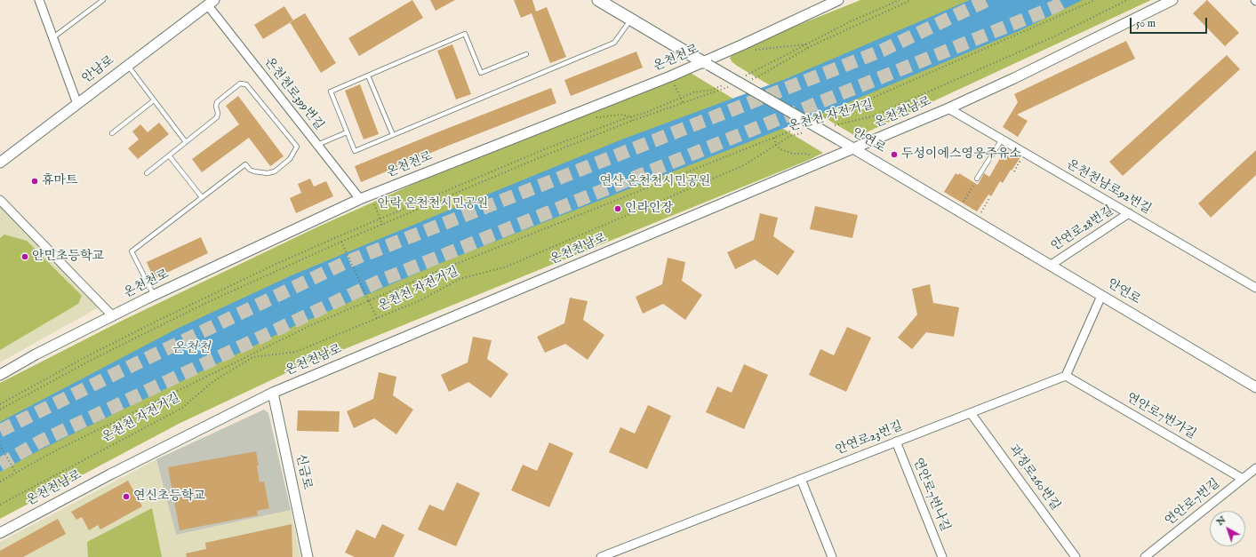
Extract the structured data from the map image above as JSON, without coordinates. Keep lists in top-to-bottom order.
{
  "streets": {
    "street": [
      "온천천로",
      "안남로",
      "온천천로399번길",
      "온천천남로",
      "안연로",
      "온천천남로92번길",
      "안연로28번길",
      "연안로7번가길",
      "안연로23번길",
      "신금로",
      "과정로260번길",
      "연안로7번나길",
      "연안로7번길"
    ],
    "path": ["온천천 자전거길"]
  },
  "crossings": [
    ["온천천로", "온천천로399번길"],
    ["온천천로", "안연로"],
    ["안남로", "온천천로399번길"],
    ["온천천남로", "안연로"],
    ["온천천남로", "온천천남로92번길"],
    ["온천천남로", "신금로"],
    ["안연로", "안연로28번길"],
    ["온천천남로92번길", "안연로28번길"],
    ["연안로7번가길", "안연로23번길"],
    ["연안로7번가길", "연안로7번길"],
    ["안연로23번길", "과정로260번길"],
    ["안연로23번길", "연안로7번나길"]
  ],
  "water": ["온천천"],
  "parks": ["연산 온천천시민공원", "안락 온천천시민공원"],
  "places": [
    "두성이에스영웅주유소",
    "휴마트",
    "인라인장",
    "안민초등학교",
    "연신초등학교"
  ],
  "scale_bar": "50 m",
  "north": "top left"
}
